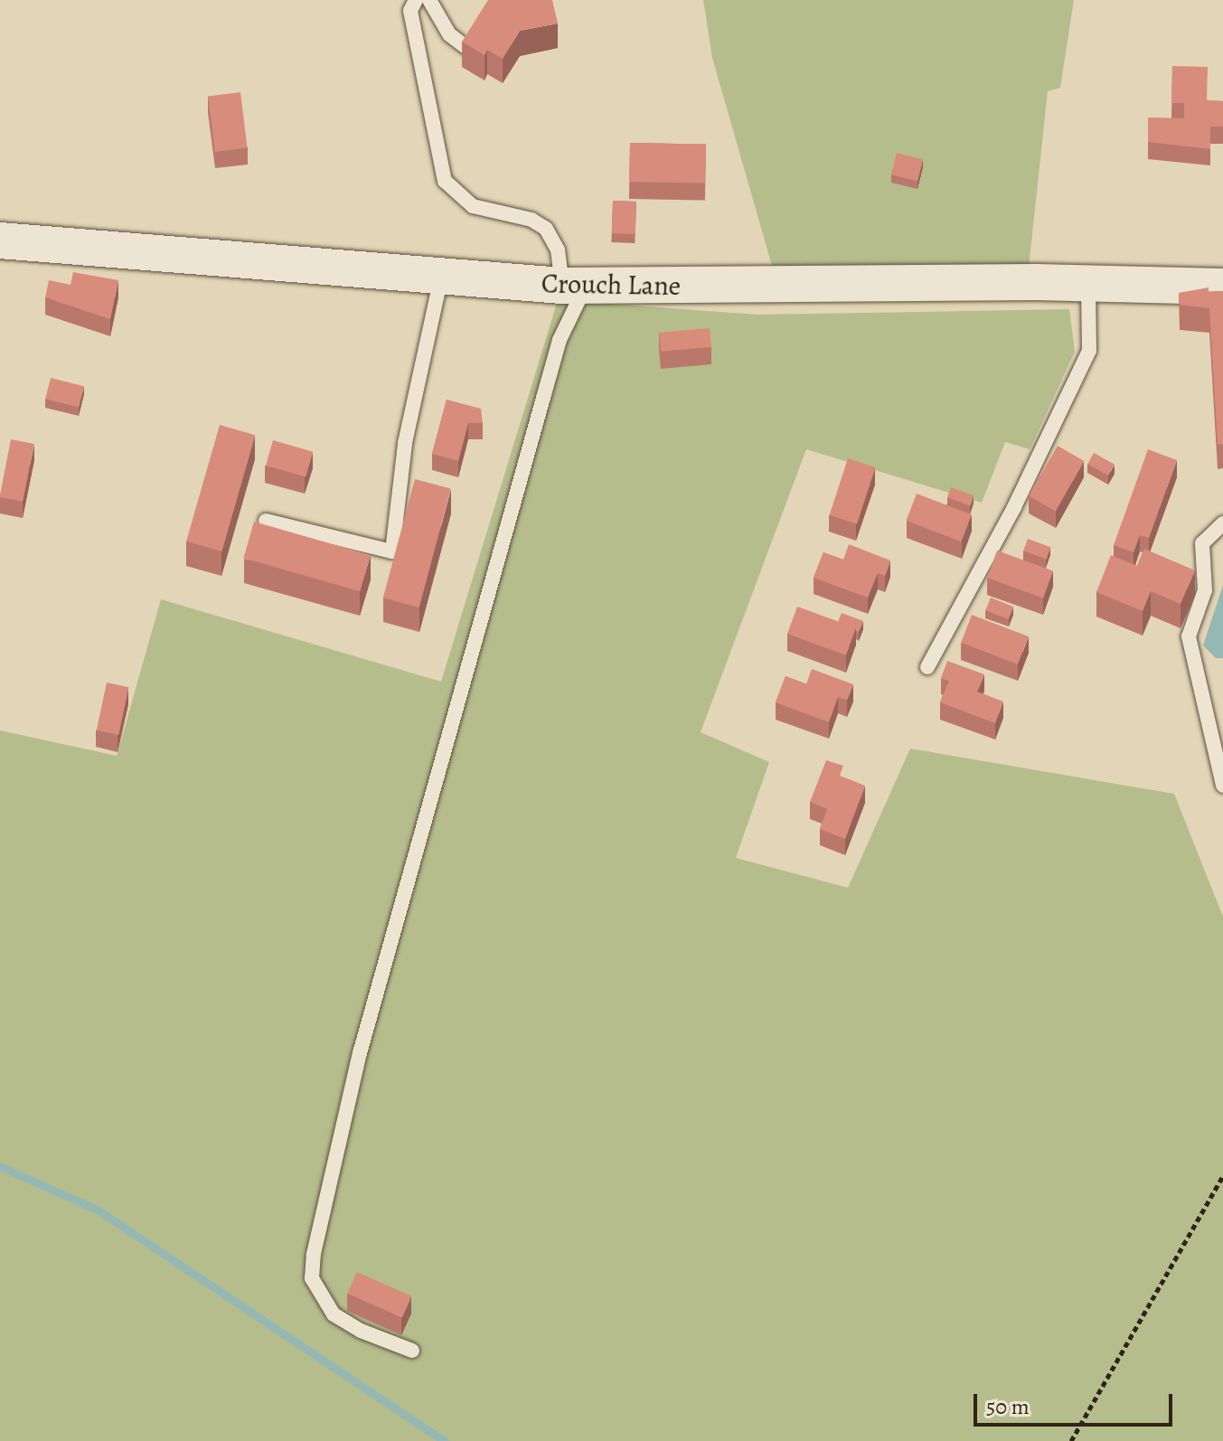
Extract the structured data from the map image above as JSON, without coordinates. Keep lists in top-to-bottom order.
{
  "streets": {
    "street": ["Crouch Lane"]
  },
  "scale_bar": "50 m"
}
